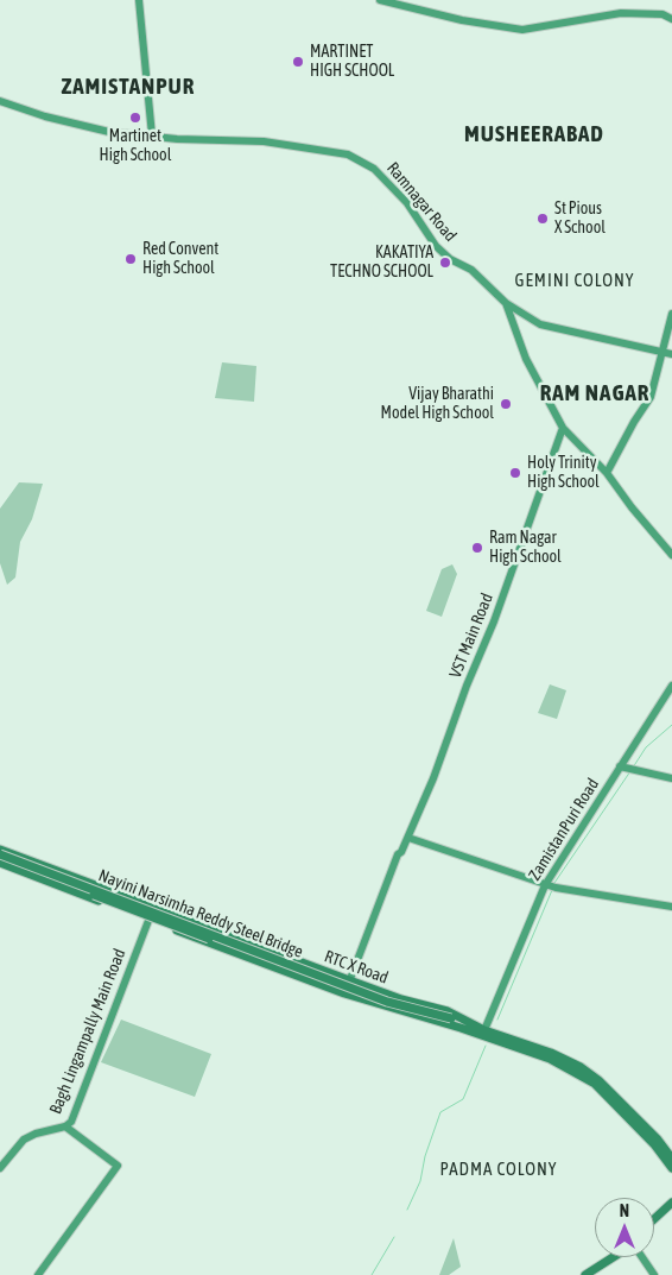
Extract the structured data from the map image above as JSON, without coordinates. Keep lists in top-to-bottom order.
{
  "streets": {
    "main road": ["Nayini Narsimha Reddy Steel Bridge", "RTC X Road"],
    "street": [
      "Ramnagar Road",
      "VST Main Road",
      "ZamistanPuri Road",
      "Bagh Lingampally Main Road"
    ]
  },
  "crossings": [
    ["Ramnagar Road", "VST Main Road"],
    ["VST Main Road", "RTC X Road"],
    ["ZamistanPuri Road", "RTC X Road"],
    ["Nayini Narsimha Reddy Steel Bridge", "RTC X Road"],
    ["RTC X Road", "Bagh Lingampally Main Road"]
  ],
  "districts": [
    "ZAMISTANPUR",
    "MUSHEERABAD",
    "GEMINI COLONY",
    "RAM NAGAR",
    "PADMA COLONY"
  ],
  "places": [
    "MARTINET HIGH SCHOOL",
    "Martinet High School",
    "St Pious X School",
    "Red Convent High School",
    "KAKATIYA TECHNO SCHOOL",
    "Vijay Bharathi Model High School",
    "Holy Trinity High School",
    "Ram Nagar High School"
  ],
  "north": "top"
}
